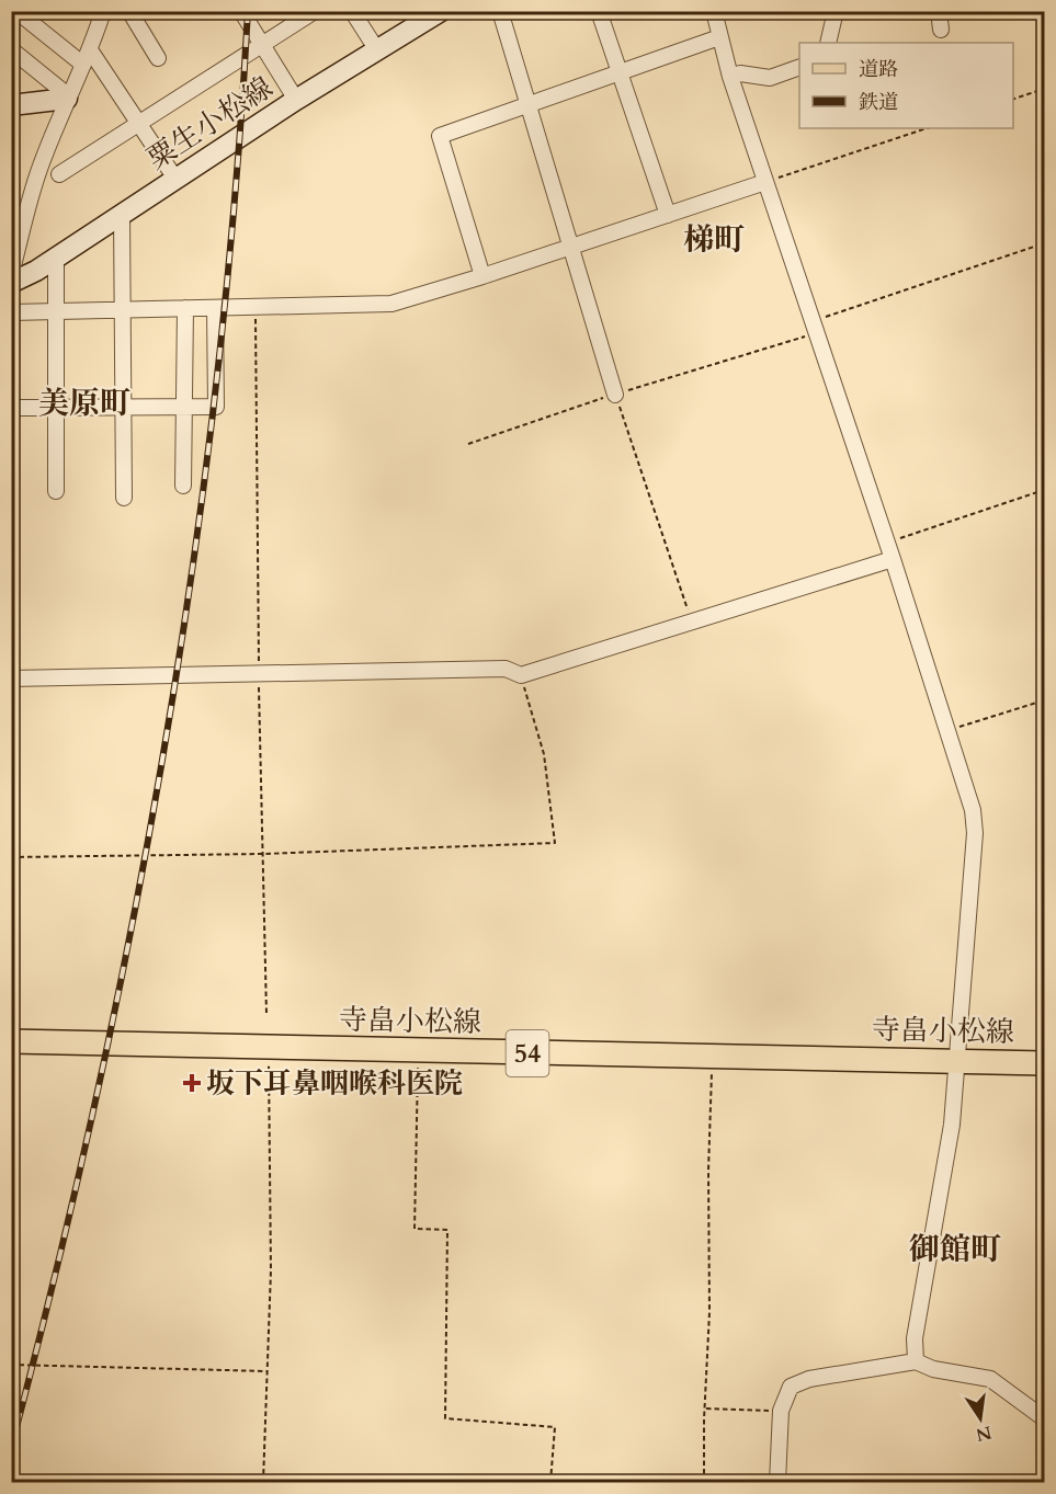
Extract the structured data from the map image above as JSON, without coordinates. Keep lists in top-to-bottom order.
{
  "streets": {
    "main road": ["粟生小松線", "寺畠小松線", "54"]
  },
  "districts": ["梯町", "美原町", "御館町"],
  "places": {
    "health": ["坂下耳鼻咽喉科医院"]
  },
  "legend": ["道路", "鉄道"],
  "north": "bottom"
}
